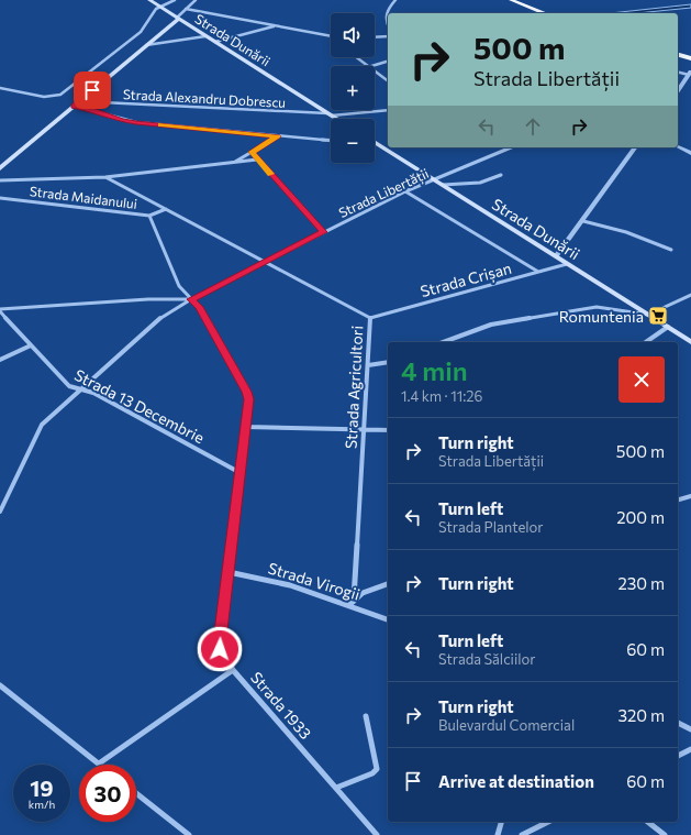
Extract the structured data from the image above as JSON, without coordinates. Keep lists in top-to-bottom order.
{
  "streets": {
    "main road": ["Strada Dunării"],
    "street": [
      "Strada Alexandru Dobrescu",
      "Strada Libertății",
      "Strada Maidanului",
      "Strada Crișan",
      "Strada Agricultori",
      "Strada 13 Decembrie",
      "Strada Virogii",
      "Strada 1933"
    ]
  },
  "crossings": [
    ["Strada Dunării", "Strada Alexandru Dobrescu"],
    ["Strada Dunării", "Strada Libertății"],
    ["Strada Dunării", "Strada Crișan"],
    ["Strada Libertății", "Strada Maidanului"],
    ["Strada Libertății", "Strada Agricultori"],
    ["Strada Libertății", "Strada 13 Decembrie"],
    ["Strada Libertății", "Strada 1933"],
    ["Strada Maidanului", "Strada 1933"],
    ["Strada Crișan", "Strada Agricultori"],
    ["Strada 13 Decembrie", "Strada 1933"],
    ["Strada Virogii", "Strada 1933"]
  ],
  "places": {
    "supermarket": ["Romuntenia"]
  },
  "page": {
    "map_buttons": ["+", "−"],
    "turn": ["500 m", "Strada Libertății"],
    "heading": ["4 min", "1.4 km · 11:26"],
    "list": [
      {
        "name": "Turn right",
        "note": "Strada Libertății",
        "value": "500 m"
      },
      {
        "name": "Turn left",
        "note": "Strada Plantelor",
        "value": "200 m"
      },
      {
        "name": "Turn right",
        "value": "230 m"
      },
      {
        "name": "Turn left",
        "note": "Strada Sălciilor",
        "value": "60 m"
      },
      {
        "name": "Turn right",
        "note": "Bulevardul Comercial",
        "value": "320 m"
      },
      {
        "name": "Arrive at destination",
        "value": "60 m"
      }
    ],
    "speed": "19 km/h",
    "limit": "30"
  }
}
